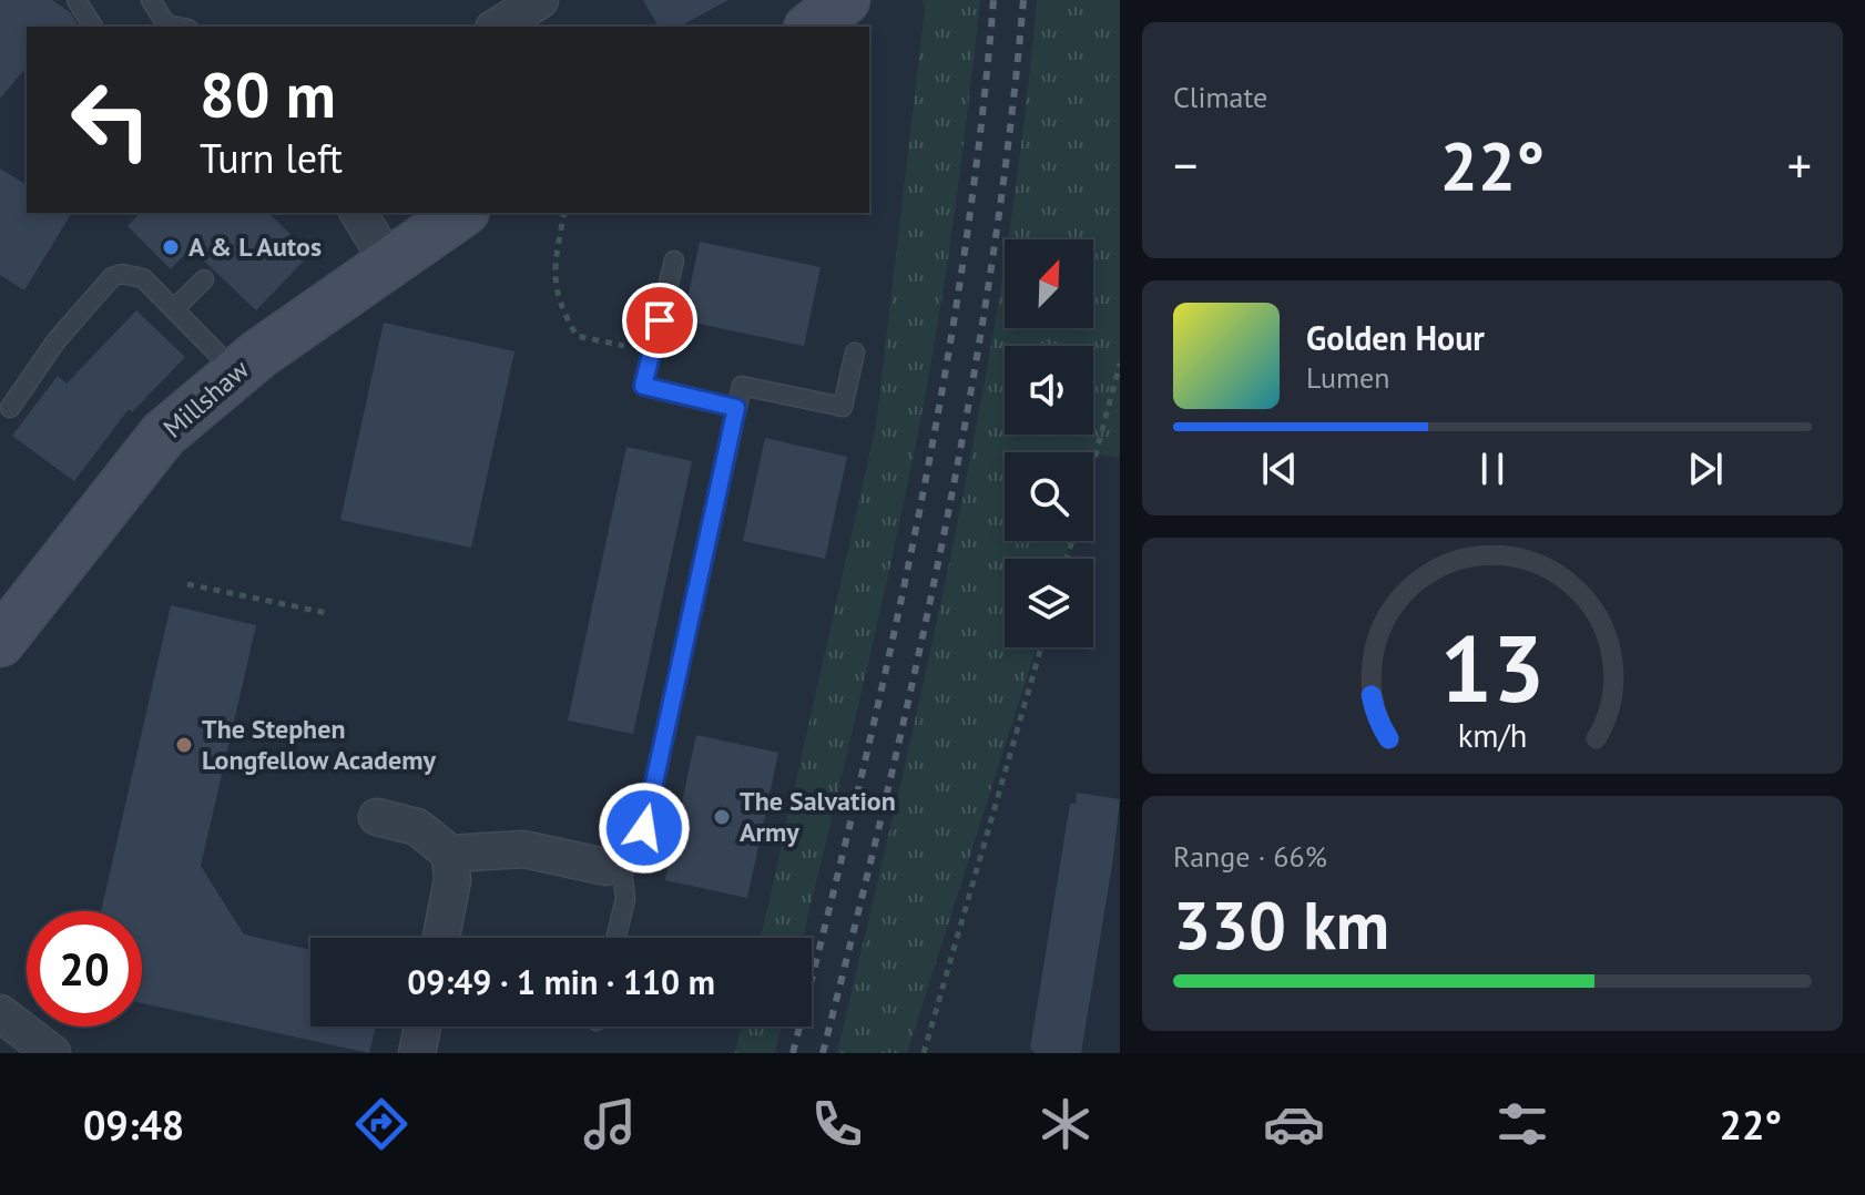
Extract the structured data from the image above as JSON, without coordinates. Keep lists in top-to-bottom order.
{
  "streets": {
    "street": ["Millshaw"]
  },
  "places": ["A & L Autos", "The Stephen Longfellow Academy", "The Salvation Army"],
  "north": "top right",
  "page": {
    "tile": [
      "Climate",
      ["Range · 66%", "330 km"]
    ],
    "turn": ["80 m", "Turn left"],
    "heat": ["−", "22°", "+"],
    "song": ["Golden Hour", "Lumen"],
    "limit": "20",
    "trip": "09:49 · 1 min · 110 m",
    "tabs": ["09:48", "22°"],
    "gauge": ["13", "km/h"]
  }
}
